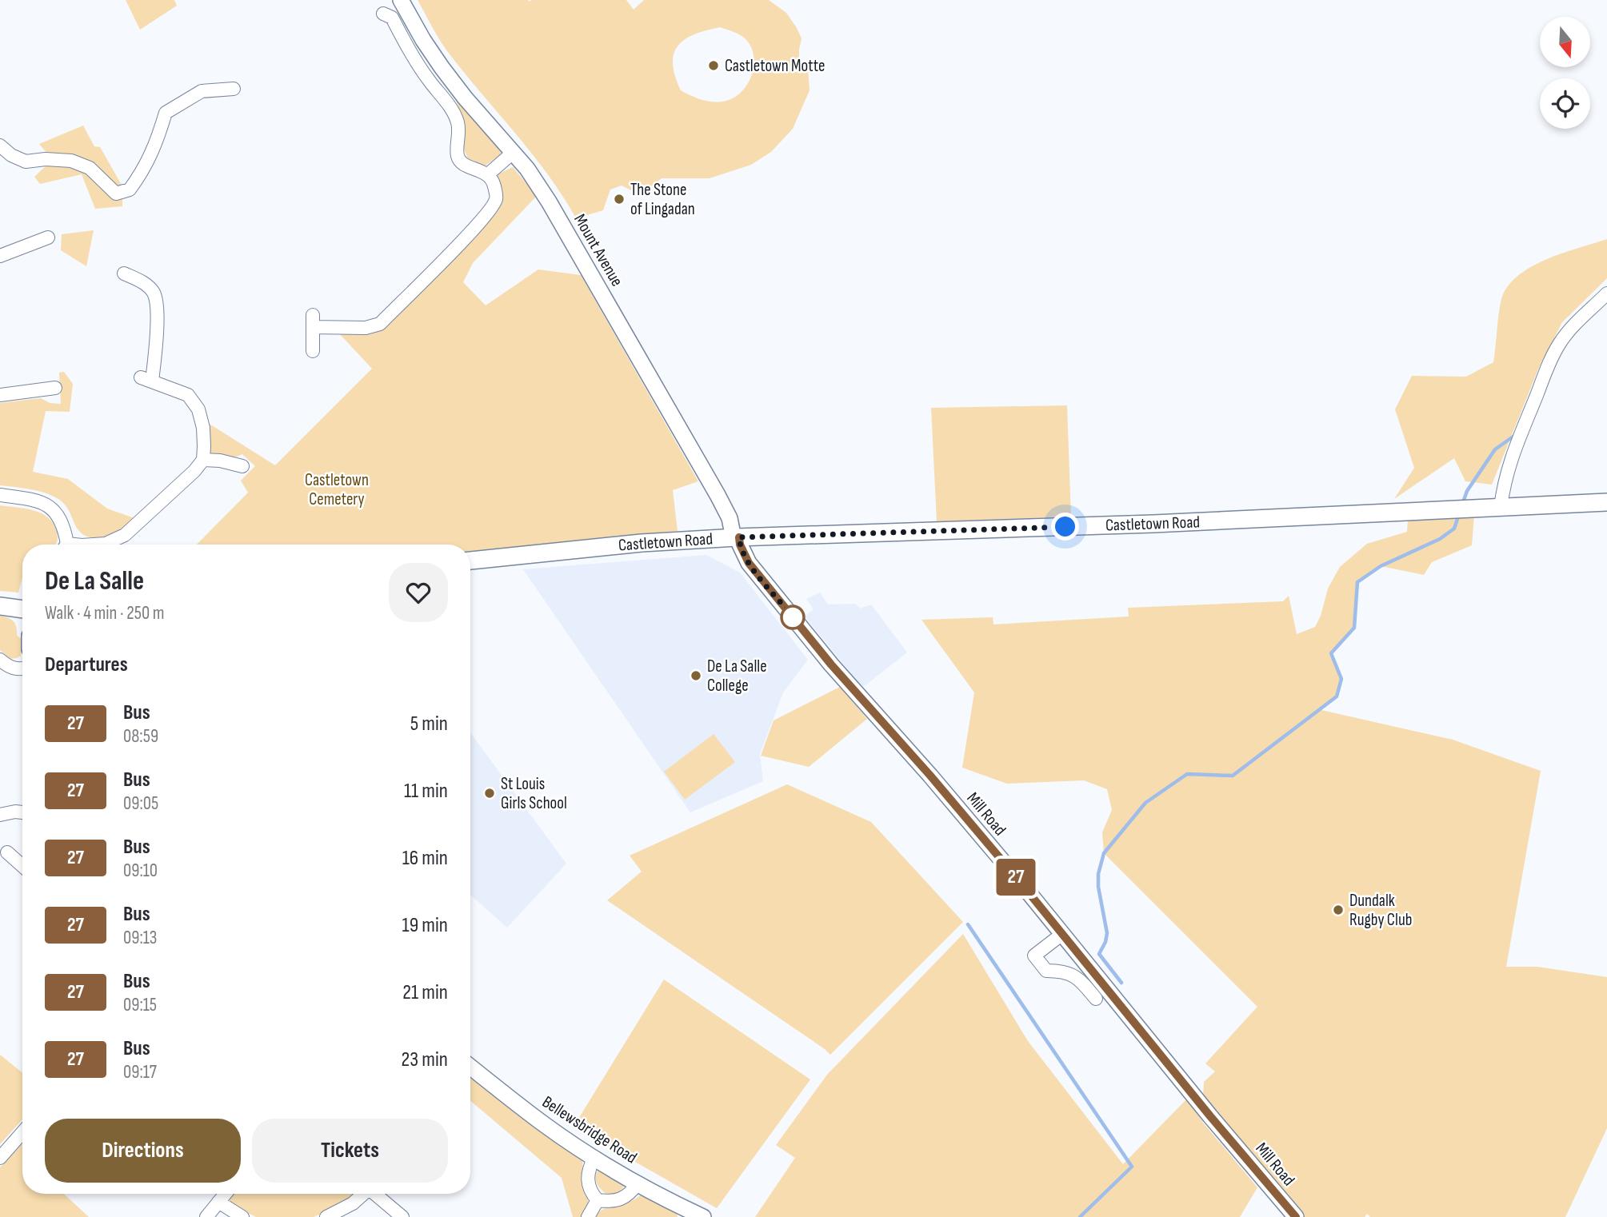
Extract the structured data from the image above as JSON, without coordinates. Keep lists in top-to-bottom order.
{
  "streets": {
    "main road": ["Castletown Road"],
    "street": ["Mount Avenue", "Mill Road", "Bellewsbridge Road"]
  },
  "crossings": [
    ["Mount Avenue", "Castletown Road"],
    ["Mount Avenue", "Mill Road"],
    ["Castletown Road", "Mill Road"]
  ],
  "parks": ["Castletown Cemetery"],
  "places": [
    "Castletown Motte",
    "The Stone of Lingadan",
    "De La Salle College",
    "St Louis Girls School",
    "Dundalk Rugby Club"
  ],
  "lines": ["bus line 27"],
  "north": "bottom",
  "page": {
    "on_map": "27",
    "heading": [
      ["De La Salle", "Walk · 4 min · 250 m"],
      "Departures"
    ],
    "list": [
      {
        "mark": "27",
        "name": "Bus",
        "note": "08:59",
        "value": "5 min"
      },
      {
        "mark": "27",
        "name": "Bus",
        "note": "09:05",
        "value": "11 min"
      },
      {
        "mark": "27",
        "name": "Bus",
        "note": "09:10",
        "value": "16 min"
      },
      {
        "mark": "27",
        "name": "Bus",
        "note": "09:13",
        "value": "19 min"
      },
      {
        "mark": "27",
        "name": "Bus",
        "note": "09:15",
        "value": "21 min"
      },
      {
        "mark": "27",
        "name": "Bus",
        "note": "09:17",
        "value": "23 min"
      }
    ],
    "buttons": ["Directions", "Tickets"]
  }
}
